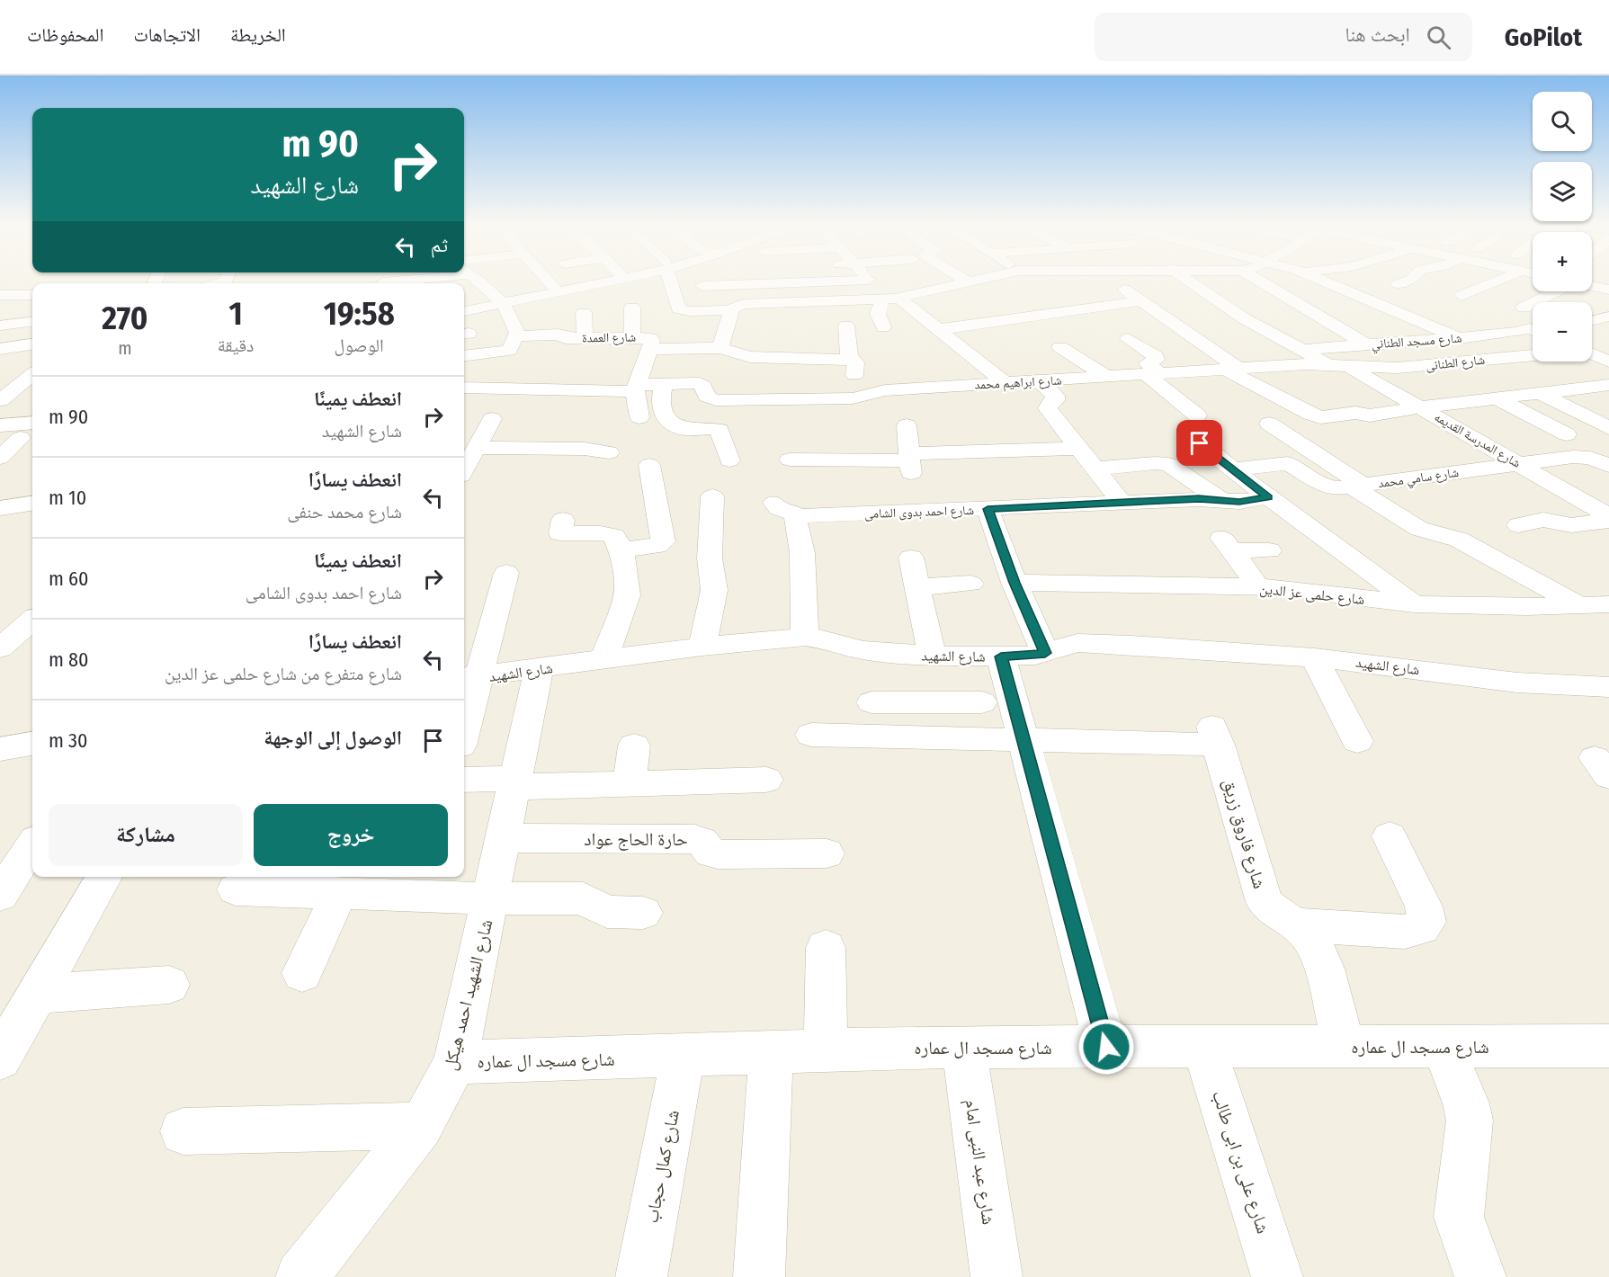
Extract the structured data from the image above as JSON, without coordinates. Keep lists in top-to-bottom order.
{
  "streets": {
    "street": [
      "شارع العمدة",
      "شارع مسجد الطناني",
      "شارع الطنانى",
      "شارع ابراهيم محمد",
      "شارع المدرسة القديمه",
      "شارع سامي محمد",
      "شارع احمد بدوى الشامى",
      "شارع حلمى عز الدين",
      "شارع الشهيد",
      "شارع فاروق زريق",
      "حارة الحاج عواد",
      "شارع الشهيد احمد هيكل",
      "شارع مسجد ال عماره",
      "شارع عبد النبى امام",
      "شارع على بن ابى طالب",
      "شارع كمال حجاب"
    ]
  },
  "crossings": [
    ["شارع مسجد الطناني", "شارع المدرسة القديمه"],
    ["شارع الطنانى", "شارع ابراهيم محمد"],
    ["شارع الطنانى", "شارع المدرسة القديمه"],
    ["شارع ابراهيم محمد", "شارع المدرسة القديمه"],
    ["شارع المدرسة القديمه", "شارع سامي محمد"],
    ["شارع الشهيد", "شارع الشهيد احمد هيكل"],
    ["شارع فاروق زريق", "شارع مسجد ال عماره"],
    ["حارة الحاج عواد", "شارع الشهيد احمد هيكل"],
    ["شارع الشهيد احمد هيكل", "شارع مسجد ال عماره"],
    ["شارع مسجد ال عماره", "شارع عبد النبى امام"],
    ["شارع مسجد ال عماره", "شارع على بن ابى طالب"],
    ["شارع مسجد ال عماره", "شارع كمال حجاب"]
  ],
  "page": {
    "header": "GoPilot",
    "search": "ابحث هنا",
    "nav": ["الخريطة", "الاتجاهات", "المحفوظات"],
    "map_buttons": ["+", "−"],
    "turn": ["90 m", "شارع الشهيد"],
    "then": "ثم",
    "eta": [
      "19:58",
      "الوصول",
      "1",
      "دقيقة",
      "270",
      "m"
    ],
    "list": [
      {
        "name": "انعطف يمينًا",
        "note": "شارع الشهيد",
        "value": "90 m"
      },
      {
        "name": "انعطف يسارًا",
        "note": "شارع محمد حنفى",
        "value": "10 m"
      },
      {
        "name": "انعطف يمينًا",
        "note": "شارع احمد بدوى الشامى",
        "value": "60 m"
      },
      {
        "name": "انعطف يسارًا",
        "note": "شارع متفرع من شارع حلمى عز الدين",
        "value": "80 m"
      },
      {
        "name": "الوصول إلى الوجهة",
        "value": "30 m"
      }
    ],
    "buttons": ["خروج", "مشاركة"]
  }
}
